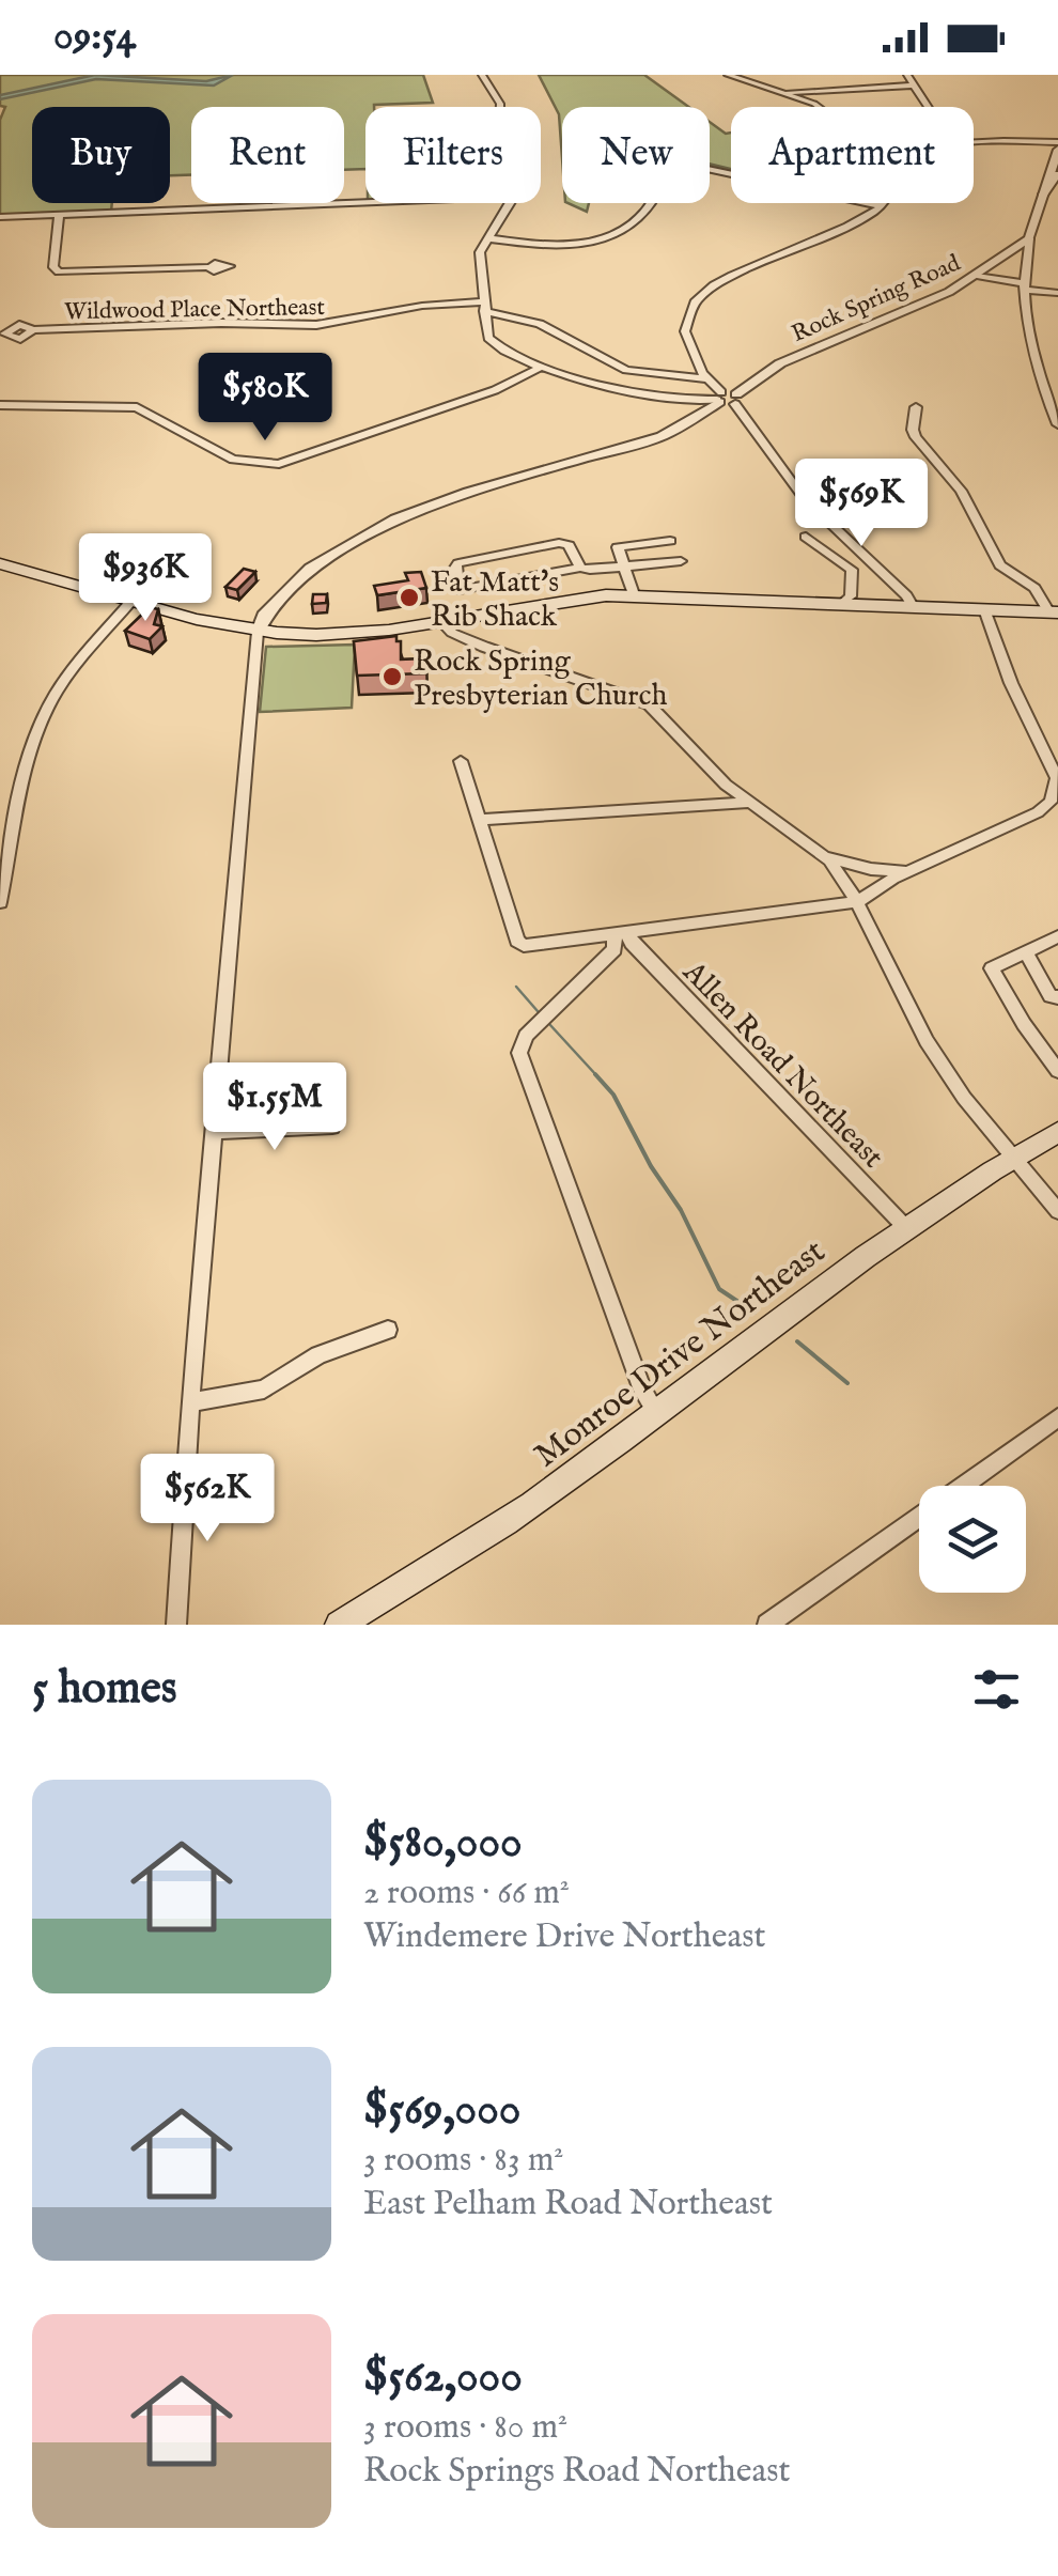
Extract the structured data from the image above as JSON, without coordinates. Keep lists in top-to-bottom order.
{
  "streets": {
    "main road": ["Monroe Drive Northeast"],
    "street": ["Rock Spring Road", "Wildwood Place Northeast", "Allen Road Northeast"]
  },
  "crossings": [
    ["Allen Road Northeast", "Monroe Drive Northeast"]
  ],
  "places": ["Fat Matt's Rib Shack", "Rock Spring Presbyterian Church"],
  "page": {
    "status": "09:54",
    "chip": [
      "Buy",
      "Rent",
      "Filters",
      "New",
      "Apartment"
    ],
    "price": [
      "$580K",
      "$569K",
      "$936K",
      "$1.55M",
      "$562K"
    ],
    "heading": "5 homes",
    "list": [
      {
        "name": "$580,000",
        "note": "2 rooms · 66 m² · Windemere Drive Northeast"
      },
      {
        "name": "$569,000",
        "note": "3 rooms · 83 m² · East Pelham Road Northeast"
      },
      {
        "name": "$562,000",
        "note": "3 rooms · 80 m² · Rock Springs Road Northeast"
      }
    ]
  }
}
